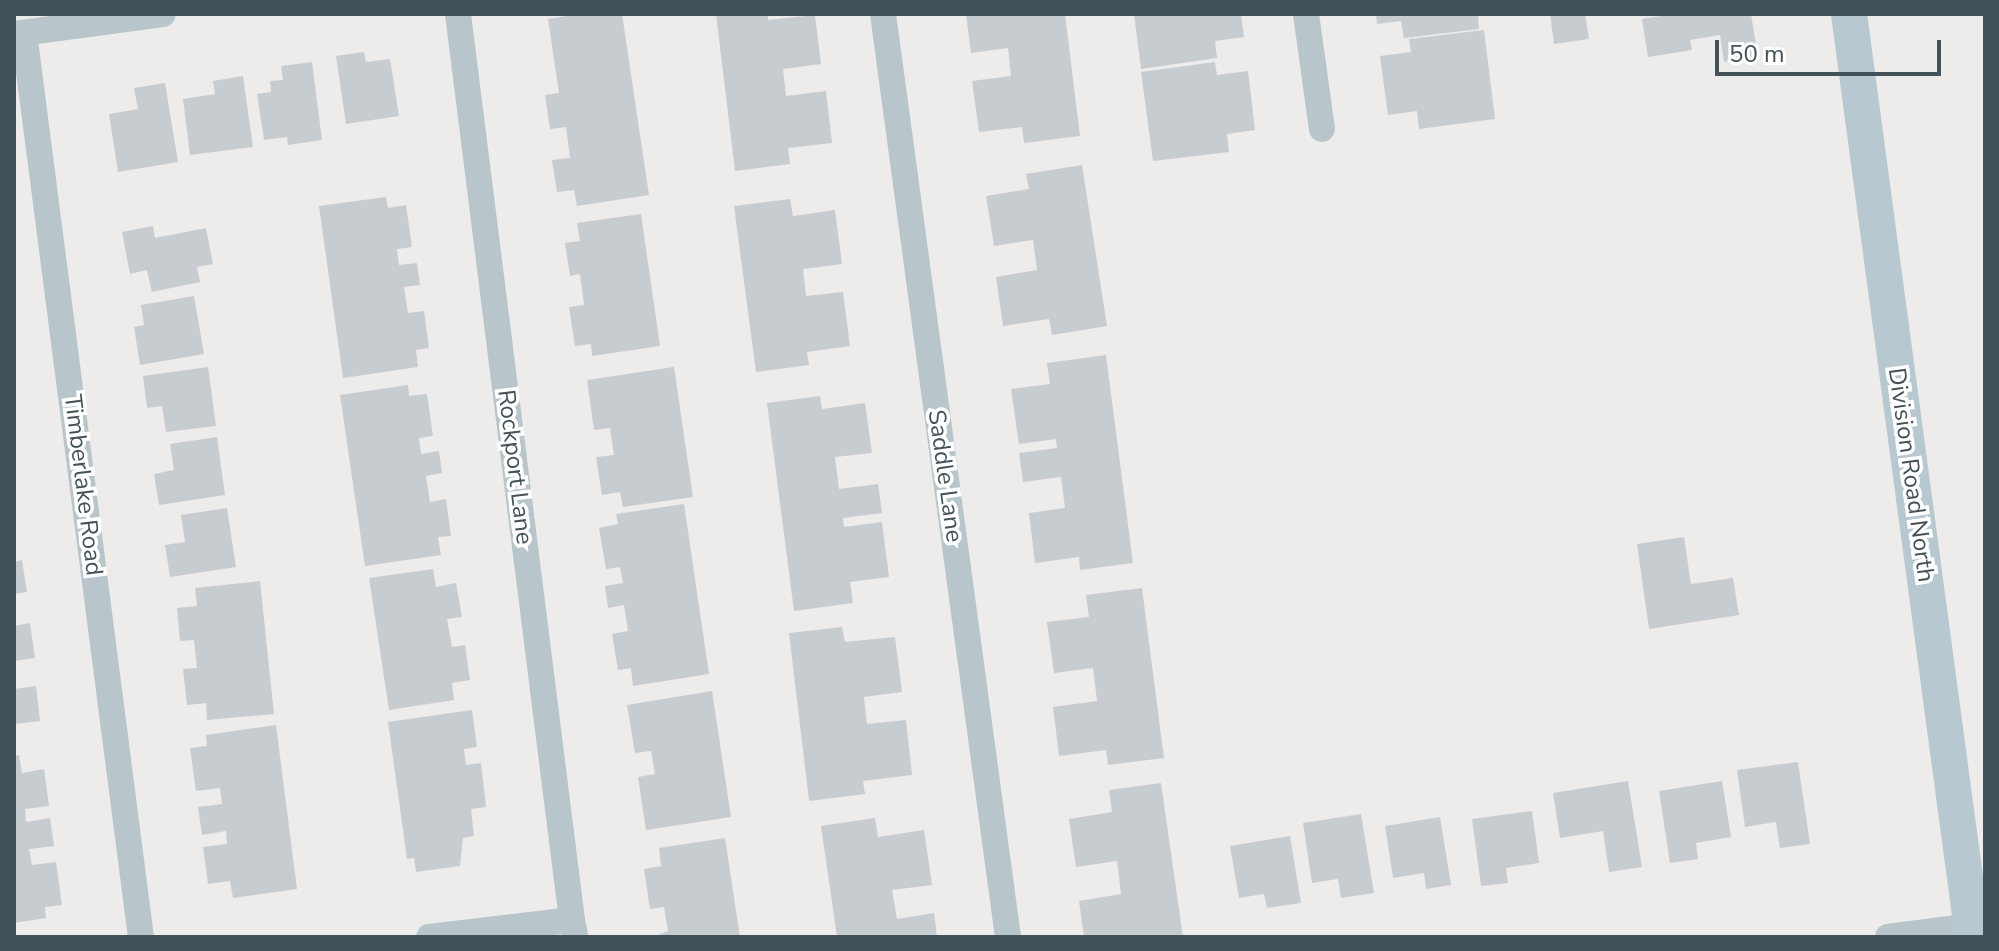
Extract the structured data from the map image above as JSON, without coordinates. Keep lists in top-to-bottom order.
{
  "streets": {
    "main road": ["Division Road North"],
    "street": ["Rockport Lane", "Saddle Lane", "Timberlake Road"]
  },
  "scale_bar": "50 m"
}
